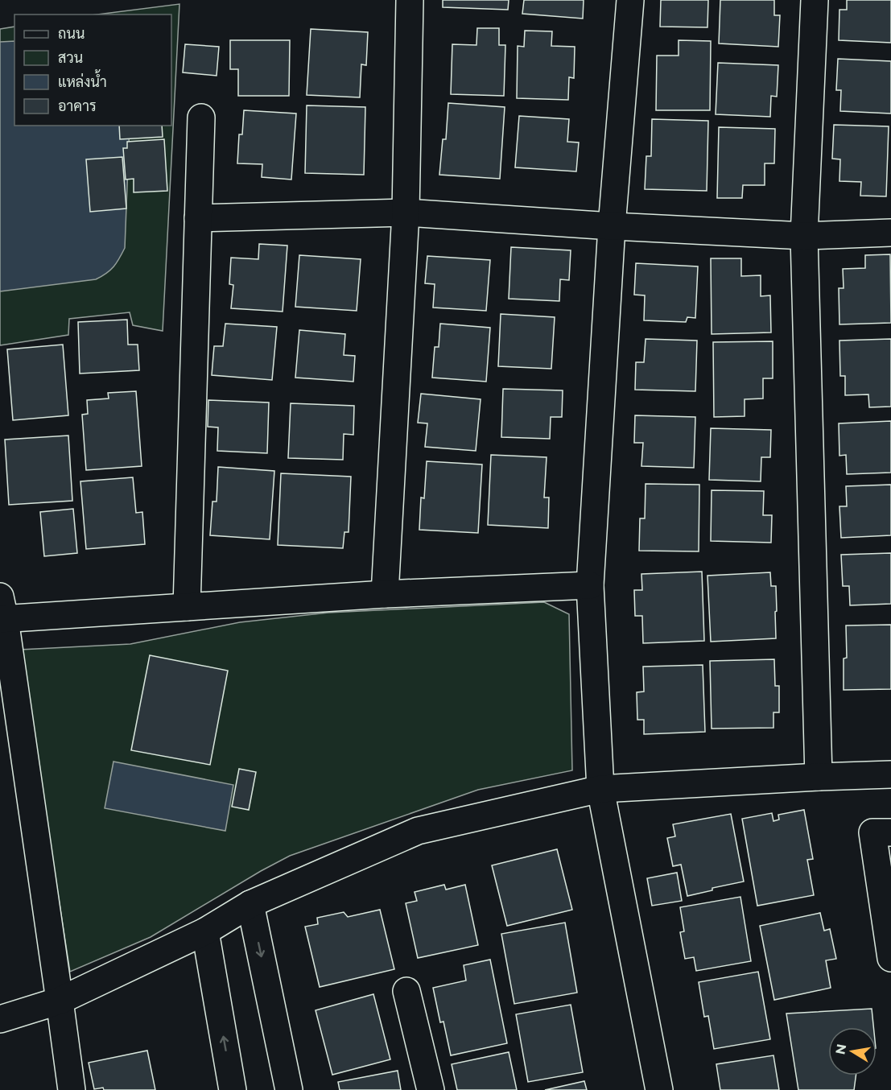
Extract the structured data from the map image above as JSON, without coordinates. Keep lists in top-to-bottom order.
{
  "legend": [
    "ถนน",
    "สวน",
    "แหล่งน้ำ",
    "อาคาร"
  ],
  "north": "left"
}
